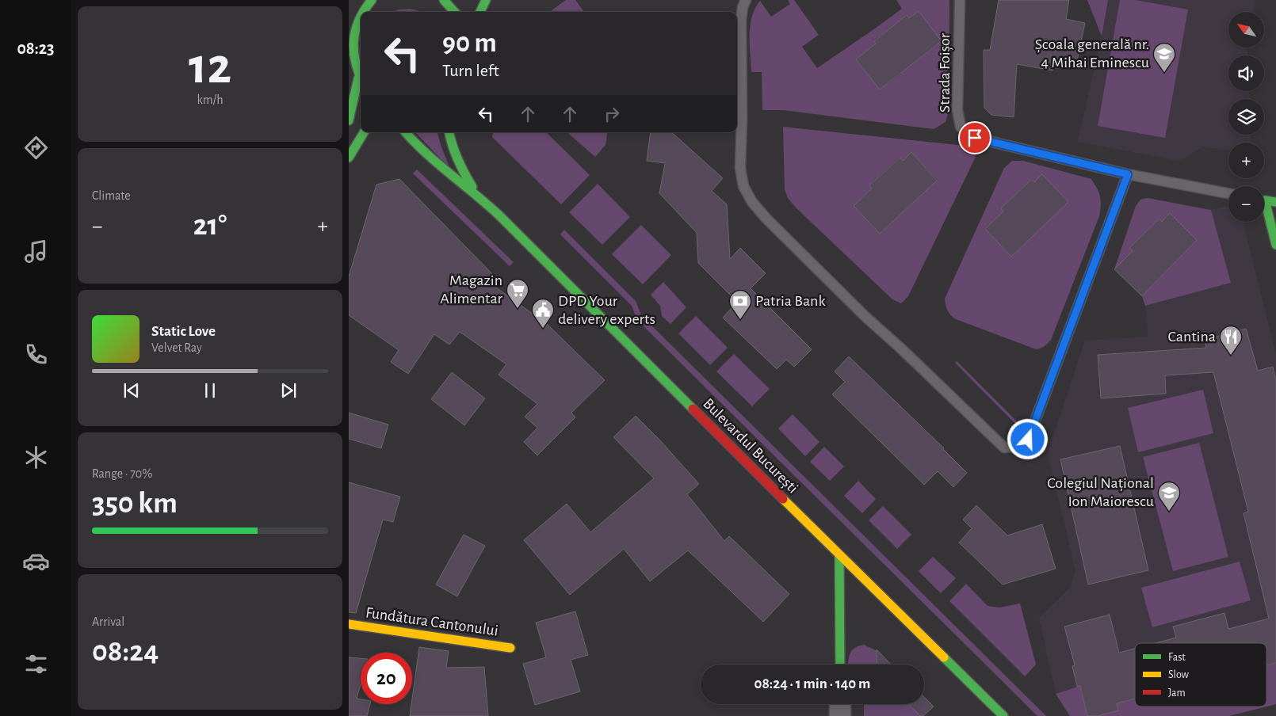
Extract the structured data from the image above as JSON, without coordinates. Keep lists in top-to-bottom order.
{
  "streets": {
    "main road": ["Bulevardul București", "Fundătura Cantonului"],
    "lane": ["Strada Foișor"]
  },
  "places": {
    "school or university": ["Școala generală nr. 4 Mihai Eminescu", "Colegiul Național Ion Maiorescu"],
    "supermarket": ["Magazin Alimentar"],
    "bank": ["Patria Bank"],
    "public building": ["DPD Your delivery experts"],
    "restaurant": ["Cantina"]
  },
  "legend": ["Fast", "Slow", "Jam"],
  "north": "top left",
  "page": {
    "tabs": "08:23",
    "tile": [
      ["12", "km/h"],
      "Climate",
      ["Range · 70%", "350 km"],
      ["Arrival", "08:24"]
    ],
    "map_buttons": ["+", "−"],
    "turn": ["90 m", "Turn left"],
    "heat": ["−", "21°", "+"],
    "song": ["Static Love", "Velvet Ray"],
    "limit": "20",
    "trip": "08:24 · 1 min · 140 m"
  }
}
